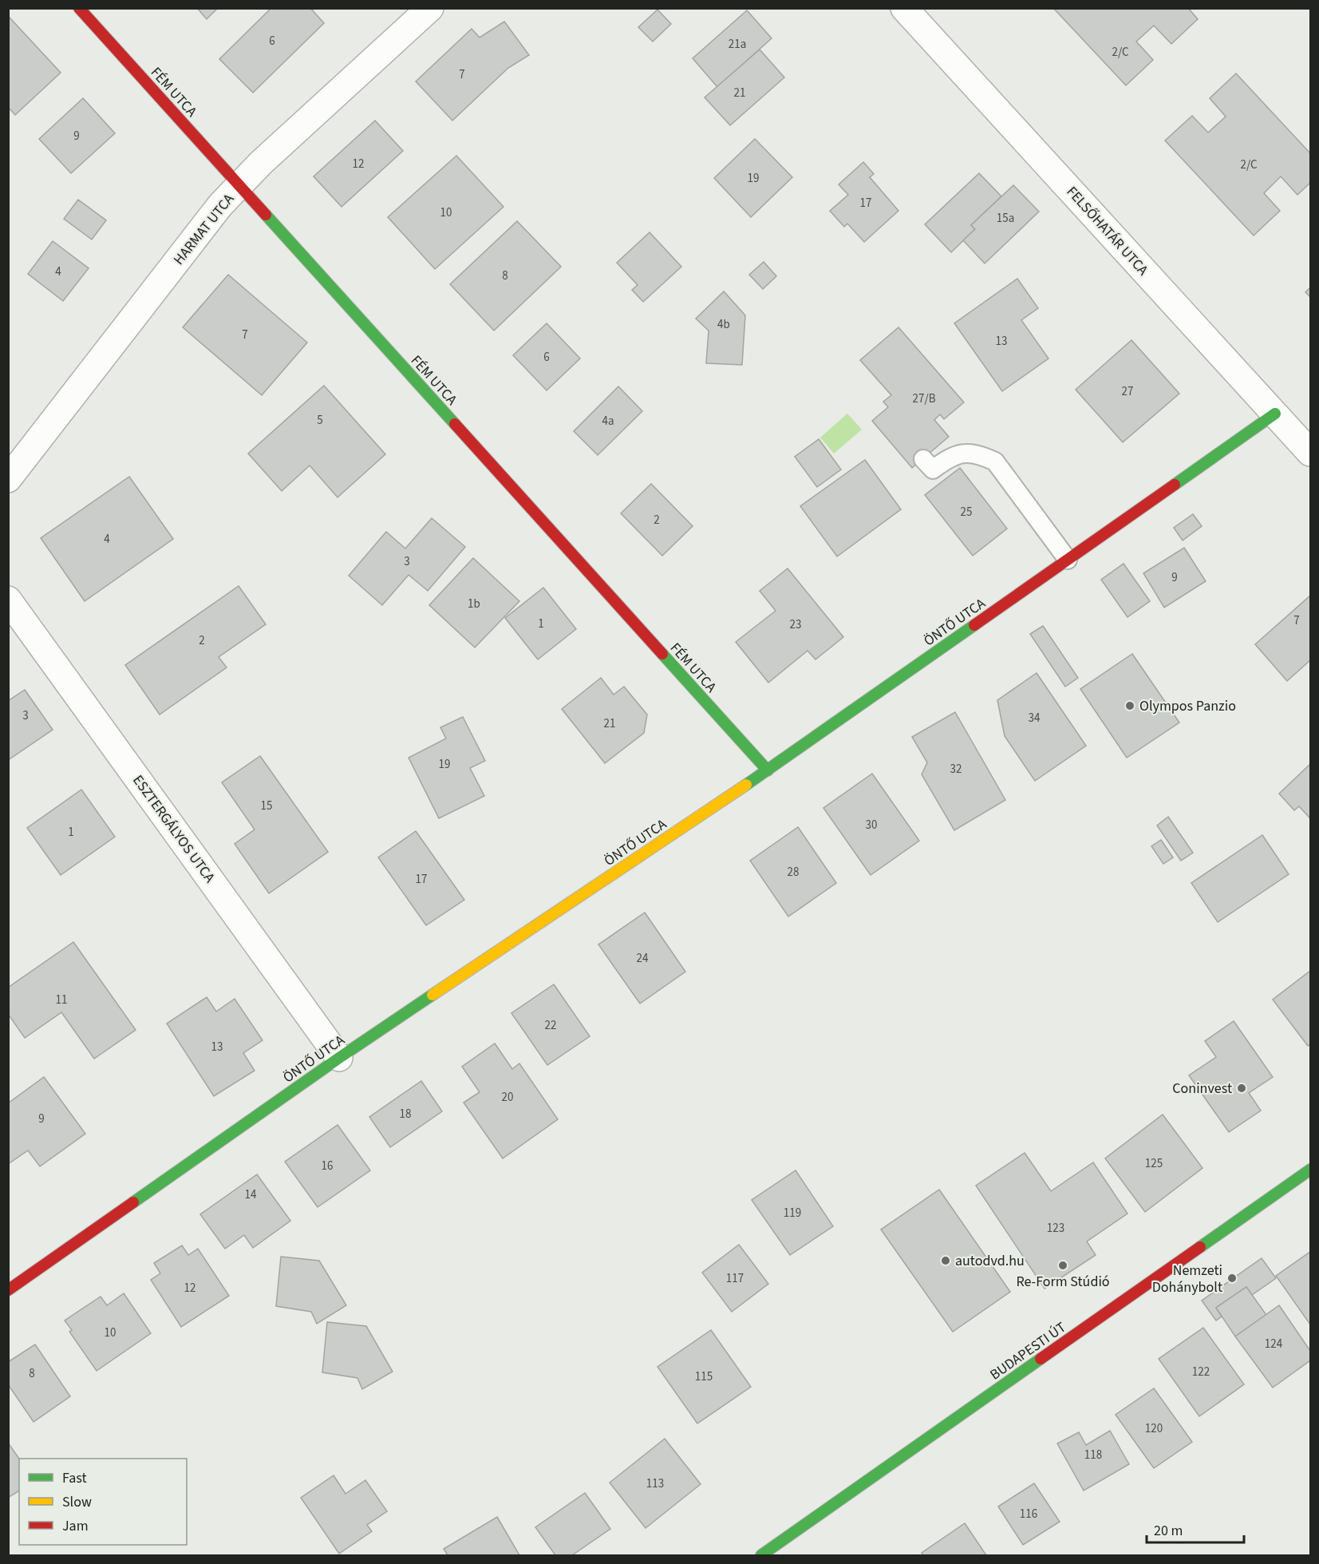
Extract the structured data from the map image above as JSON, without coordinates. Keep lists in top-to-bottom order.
{
  "streets": {
    "street": [
      "FÉM UTCA",
      "HARMAT UTCA",
      "FELSŐHATÁR UTCA",
      "ÖNTŐ UTCA",
      "ESZTERGÁLYOS UTCA",
      "BUDAPESTI ÚT"
    ]
  },
  "crossings": [
    ["FÉM UTCA", "HARMAT UTCA"],
    ["FÉM UTCA", "ÖNTŐ UTCA"],
    ["FELSŐHATÁR UTCA", "ÖNTŐ UTCA"],
    ["ÖNTŐ UTCA", "ESZTERGÁLYOS UTCA"]
  ],
  "places": [
    "Olympos Panzio",
    "Coninvest",
    "autodvd.hu",
    "Re-Form Stúdió",
    "Nemzeti Dohánybolt"
  ],
  "house_numbers": [
    "6",
    "21a",
    "2/C",
    "7",
    "21",
    "9",
    "12",
    "2/C",
    "19",
    "17",
    "10",
    "15a",
    "4",
    "8",
    "4b",
    "7",
    "13",
    "6",
    "27",
    "27/B",
    "5",
    "4a",
    "25",
    "2",
    "4",
    "3",
    "9",
    "1b",
    "7",
    "1",
    "23",
    "2",
    "3",
    "34",
    "21",
    "19",
    "32",
    "15",
    "30",
    "1",
    "28",
    "17",
    "24",
    "11",
    "22",
    "13",
    "20",
    "18",
    "9",
    "125",
    "16",
    "14",
    "119",
    "123",
    "117",
    "12",
    "10",
    "124",
    "122",
    "8",
    "115",
    "120",
    "118",
    "113",
    "116"
  ],
  "legend": ["Fast", "Slow", "Jam"],
  "scale_bar": "20 m"
}
